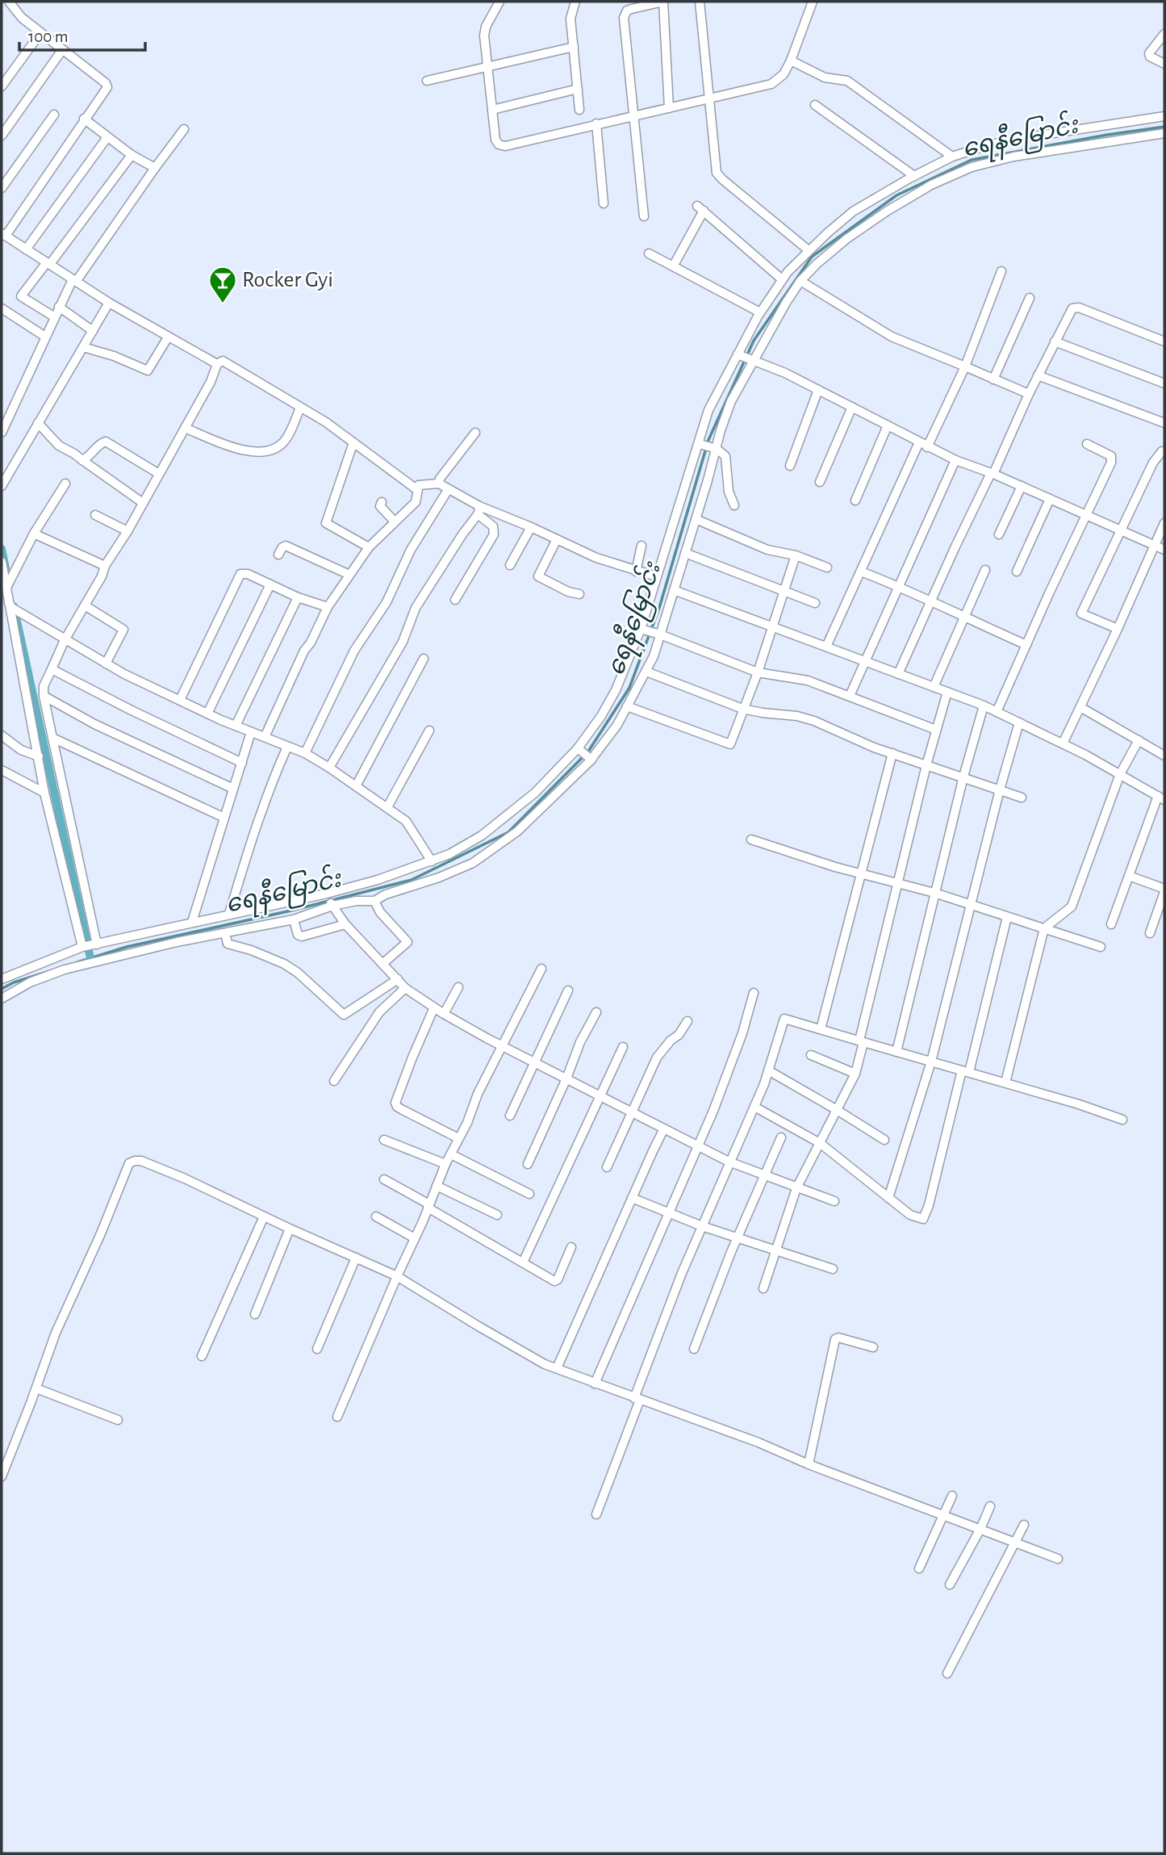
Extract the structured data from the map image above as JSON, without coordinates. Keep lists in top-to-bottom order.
{
  "water": ["ရေနီမြောင်း"],
  "places": {
    "bar": ["Rocker Gyi"]
  },
  "scale_bar": "100 m"
}
